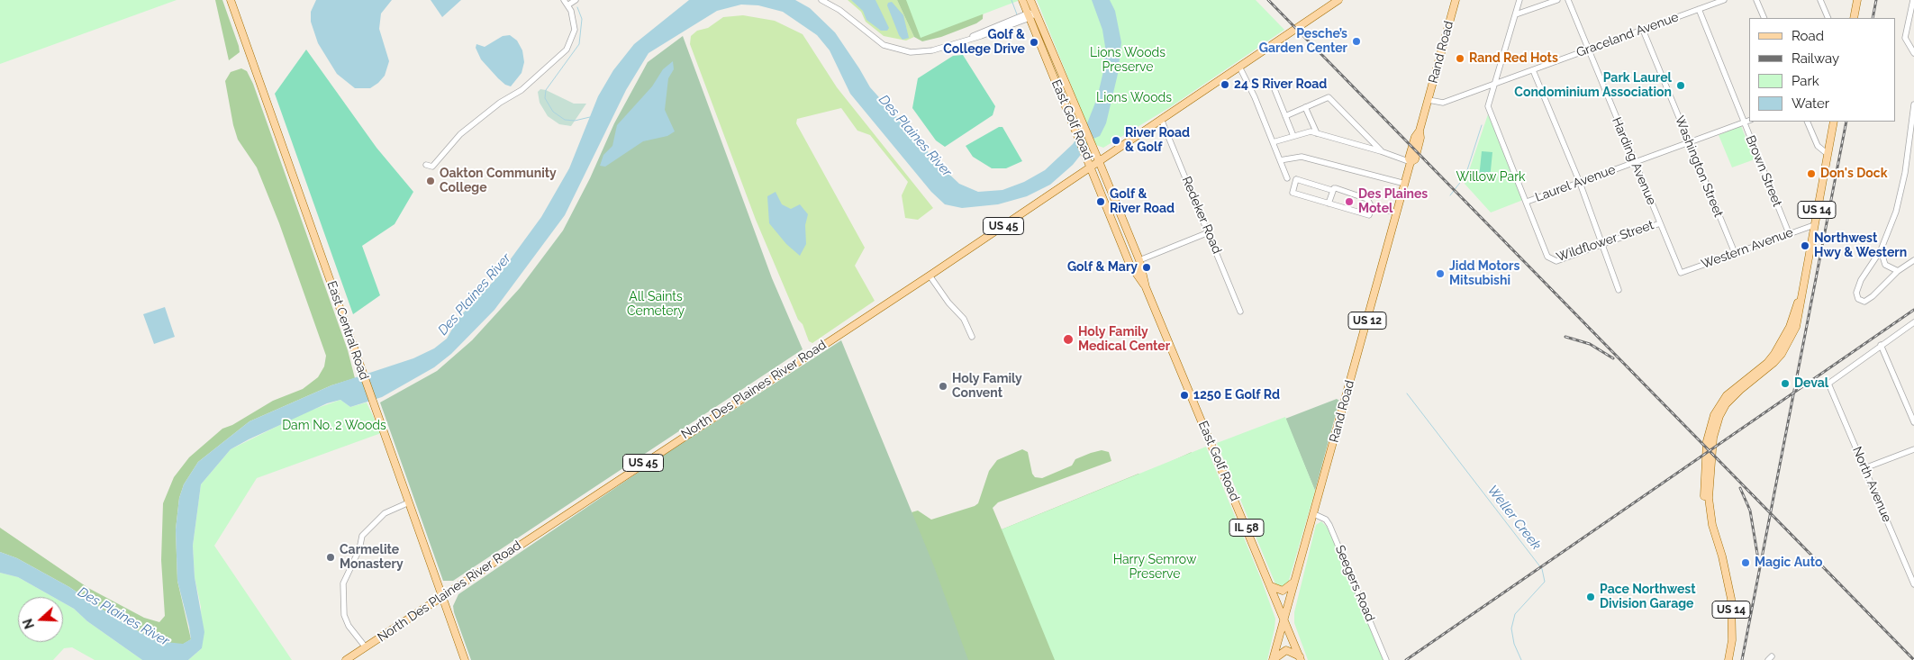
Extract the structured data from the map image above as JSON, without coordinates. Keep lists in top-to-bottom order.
{
  "streets": {
    "main road": [
      "Rand Road",
      "East Golf Road",
      "US 14",
      "US 45",
      "US 12",
      "East Central Road",
      "North Des Plaines River Road",
      "IL 58"
    ],
    "street": [
      "Graceland Avenue",
      "Harding Avenue",
      "Washington Street",
      "Brown Street",
      "Laurel Avenue",
      "Redeker Road",
      "Wildflower Street",
      "Western Avenue",
      "North Avenue",
      "Seegers Road"
    ]
  },
  "crossings": [
    ["Graceland Avenue", "Rand Road"],
    ["Graceland Avenue", "Harding Avenue"],
    ["Graceland Avenue", "Washington Street"],
    ["Graceland Avenue", "Brown Street"],
    ["Rand Road", "East Golf Road"],
    ["Rand Road", "Seegers Road"],
    ["East Golf Road", "North Des Plaines River Road"],
    ["Harding Avenue", "Laurel Avenue"],
    ["Harding Avenue", "Wildflower Street"],
    ["Harding Avenue", "Western Avenue"],
    ["Washington Street", "Laurel Avenue"],
    ["Washington Street", "Western Avenue"],
    ["Brown Street", "Laurel Avenue"],
    ["Brown Street", "Western Avenue"],
    ["Laurel Avenue", "Wildflower Street"],
    ["US 14", "Western Avenue"],
    ["Redeker Road", "US 45"],
    ["Redeker Road", "North Des Plaines River Road"],
    ["US 45", "North Des Plaines River Road"],
    ["East Central Road", "North Des Plaines River Road"]
  ],
  "water": ["Des Plaines River", "Weller Creek"],
  "parks": [
    "Lions Woods Preserve",
    "Lions Woods",
    "Willow Park",
    "All Saints Cemetery",
    "Dam No. 2 Woods",
    "Harry Semrow Preserve"
  ],
  "places": [
    "Pesche’s Garden Center",
    "Golf & College Drive",
    "Rand Red Hots",
    "24 S River Road",
    "Park Laurel Condominium Association",
    "River Road & Golf",
    "Don's Dock",
    "Oakton Community College",
    "Golf & River Road",
    "Des Plaines Motel",
    "Northwest Hwy & Western",
    "Golf & Mary",
    "Jidd Motors Mitsubishi",
    "Holy Family Medical Center",
    "Deval",
    "Holy Family Convent",
    "1250 E Golf Rd",
    "Carmelite Monastery",
    "Magic Auto",
    "Pace Northwest Division Garage"
  ],
  "legend": [
    "Road",
    "Railway",
    "Park",
    "Water"
  ],
  "north": "left"
}
